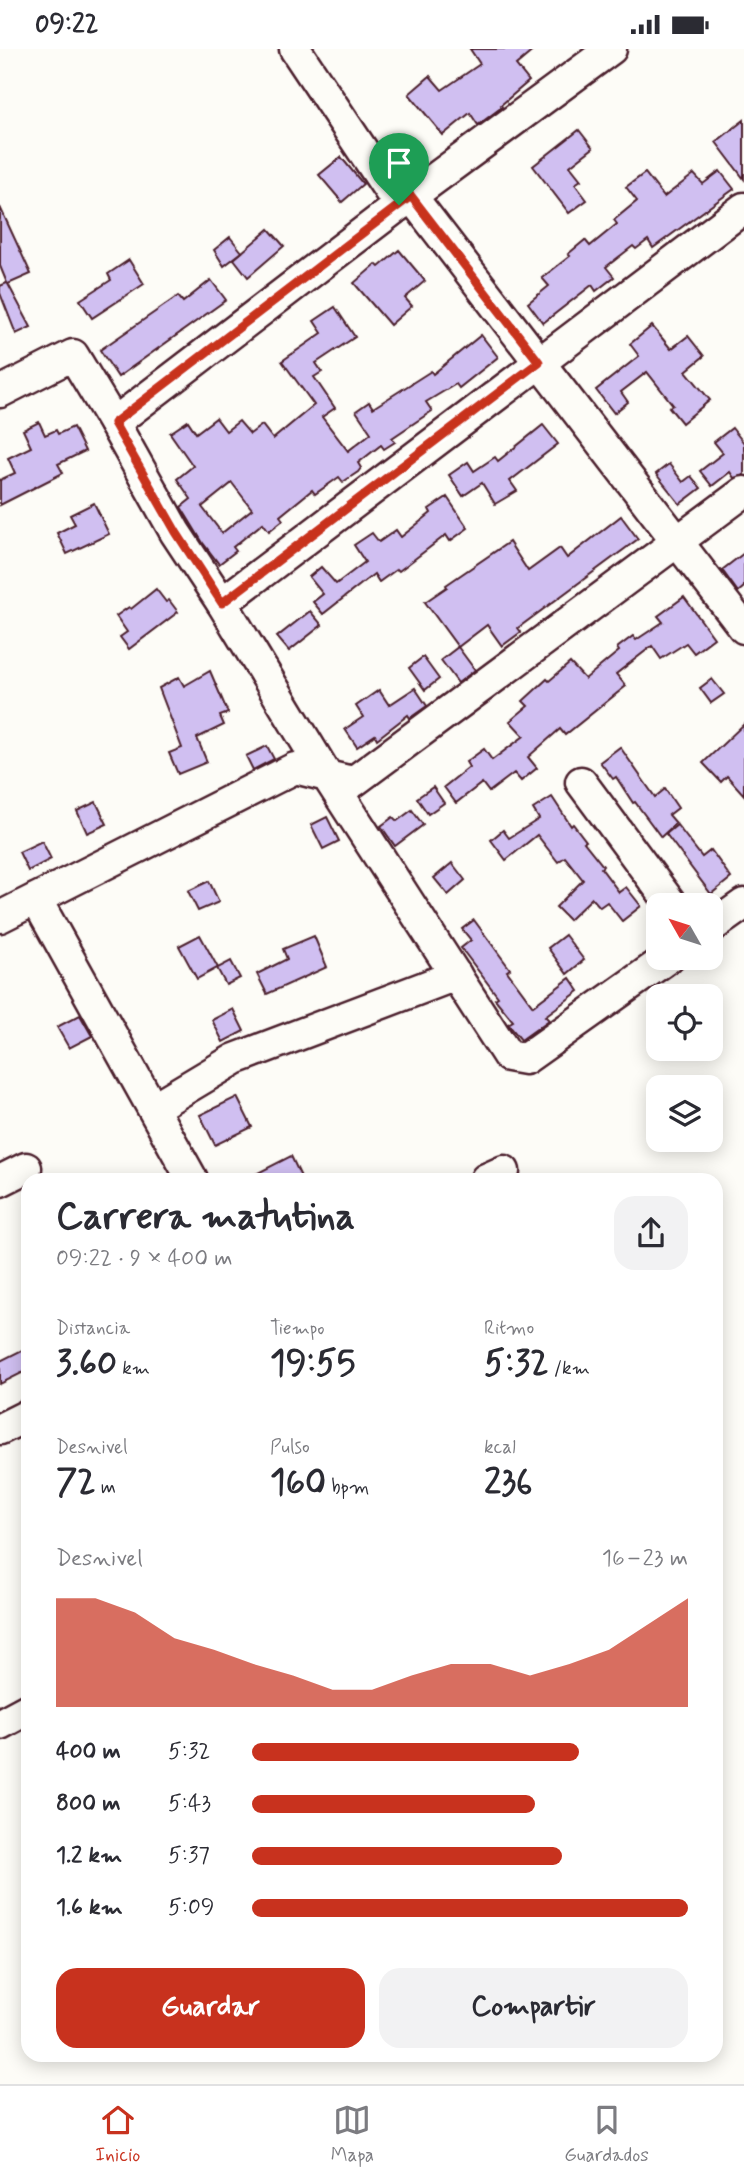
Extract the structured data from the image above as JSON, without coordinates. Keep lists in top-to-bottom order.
{
  "north": "top left",
  "page": {
    "status": "09:22",
    "heading": ["Carrera matutina", "09:22 · 9 × 400 m"],
    "stats": [
      ["Distancia", "3.60 km"],
      ["Tiempo", "19:55"],
      ["Ritmo", "5:32 /km"],
      ["Desnivel", "72 m"],
      ["Pulso", "160 bpm"],
      ["kcal", "236"]
    ],
    "chart": ["Desnivel", "16–23 m"],
    "list": [
      {
        "name": "400 m",
        "note": "5:32"
      },
      {
        "name": "800 m",
        "note": "5:43"
      },
      {
        "name": "1.2 km",
        "note": "5:37"
      },
      {
        "name": "1.6 km",
        "note": "5:09"
      }
    ],
    "buttons": ["Guardar", "Compartir"],
    "tabs": ["Inicio", "Mapa", "Guardados"]
  }
}
